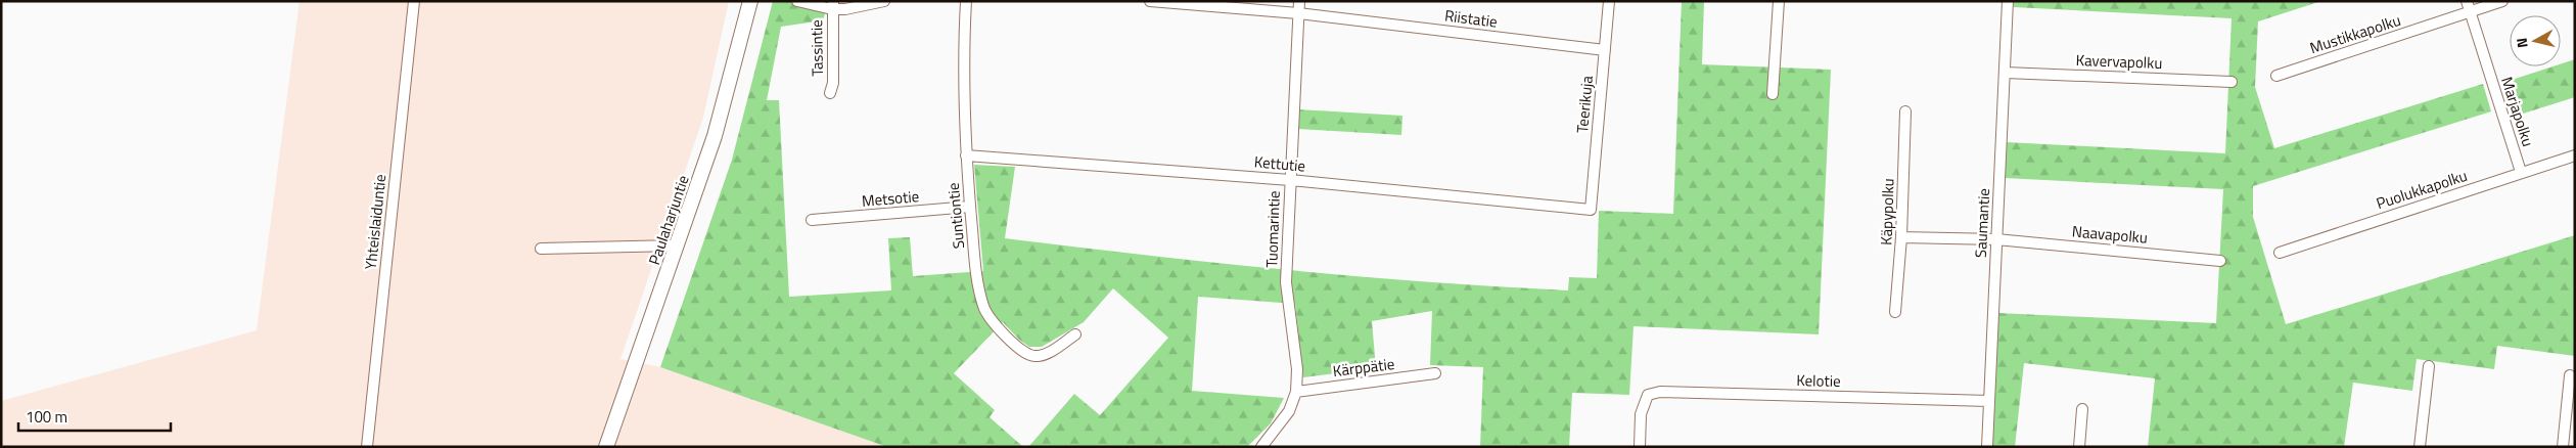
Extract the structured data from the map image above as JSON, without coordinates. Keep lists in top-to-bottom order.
{
  "streets": {
    "main road": ["Paulaharjuntie"],
    "street": [
      "Riistatie",
      "Mustikkapolku",
      "Tassintie",
      "Kavervapolku",
      "Teerikuja",
      "Marjapolku",
      "Kettutie",
      "Puolukkapolku",
      "Metsotie",
      "Käpypolku",
      "Suntiontie",
      "Yhteislaiduntie",
      "Saumantie",
      "Tuomarintie",
      "Naavapolku",
      "Kärppätie",
      "Kelotie"
    ]
  },
  "crossings": [
    ["Riistatie", "Teerikuja"],
    ["Riistatie", "Tuomarintie"],
    ["Mustikkapolku", "Marjapolku"],
    ["Kavervapolku", "Saumantie"],
    ["Teerikuja", "Kettutie"],
    ["Marjapolku", "Puolukkapolku"],
    ["Kettutie", "Suntiontie"],
    ["Kettutie", "Tuomarintie"],
    ["Metsotie", "Suntiontie"],
    ["Käpypolku", "Naavapolku"],
    ["Saumantie", "Naavapolku"],
    ["Saumantie", "Kelotie"],
    ["Tuomarintie", "Kärppätie"]
  ],
  "scale_bar": "100 m",
  "north": "left"
}
